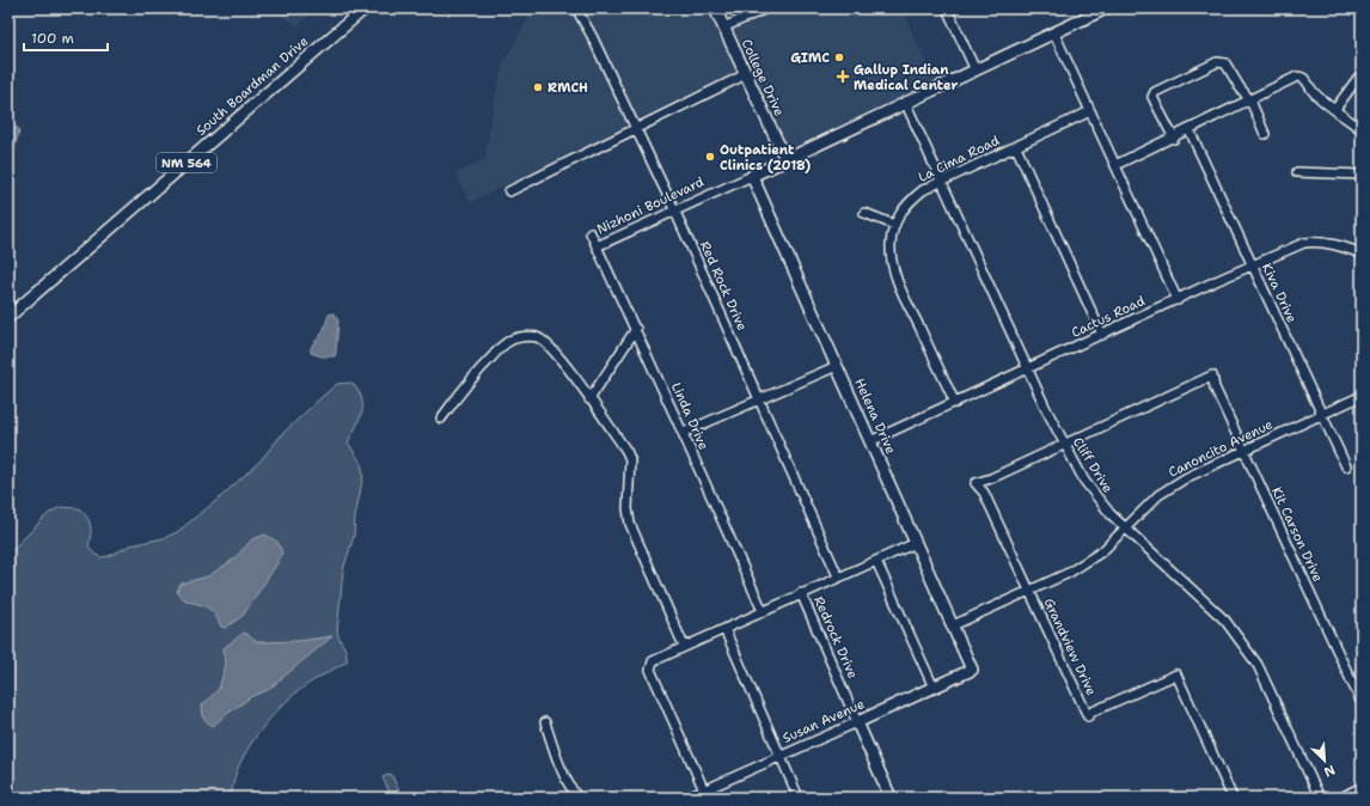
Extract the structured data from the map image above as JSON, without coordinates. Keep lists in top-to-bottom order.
{
  "streets": {
    "main road": [
      "College Drive",
      "South Boardman Drive",
      "NM 564",
      "Nizhoni Boulevard",
      "Helena Drive",
      "Redrock Drive",
      "Susan Avenue"
    ],
    "street": [
      "La Cima Road",
      "Red Rock Drive",
      "Kiva Drive",
      "Cactus Road",
      "Linda Drive",
      "Canoncito Avenue",
      "Cliff Drive",
      "Kit Carson Drive",
      "Grandview Drive"
    ]
  },
  "crossings": [
    ["College Drive", "Nizhoni Boulevard"],
    ["La Cima Road", "Cactus Road"],
    ["La Cima Road", "Cliff Drive"],
    ["Nizhoni Boulevard", "Red Rock Drive"],
    ["Nizhoni Boulevard", "Linda Drive"],
    ["Nizhoni Boulevard", "Helena Drive"],
    ["Nizhoni Boulevard", "Cliff Drive"],
    ["Kiva Drive", "Cactus Road"],
    ["Kiva Drive", "Canoncito Avenue"],
    ["Cactus Road", "Helena Drive"],
    ["Cactus Road", "Cliff Drive"],
    ["Helena Drive", "Canoncito Avenue"],
    ["Helena Drive", "Susan Avenue"],
    ["Canoncito Avenue", "Cliff Drive"],
    ["Canoncito Avenue", "Kit Carson Drive"],
    ["Canoncito Avenue", "Grandview Drive"],
    ["Cliff Drive", "Kit Carson Drive"],
    ["Cliff Drive", "Grandview Drive"],
    ["Kit Carson Drive", "Grandview Drive"],
    ["Redrock Drive", "Susan Avenue"]
  ],
  "places": {
    "other": ["GIMC", "RMCH", "Outpatient Clinics (2018)"],
    "health": ["Gallup Indian Medical Center"]
  },
  "scale_bar": "100 m",
  "north": "bottom right"
}
